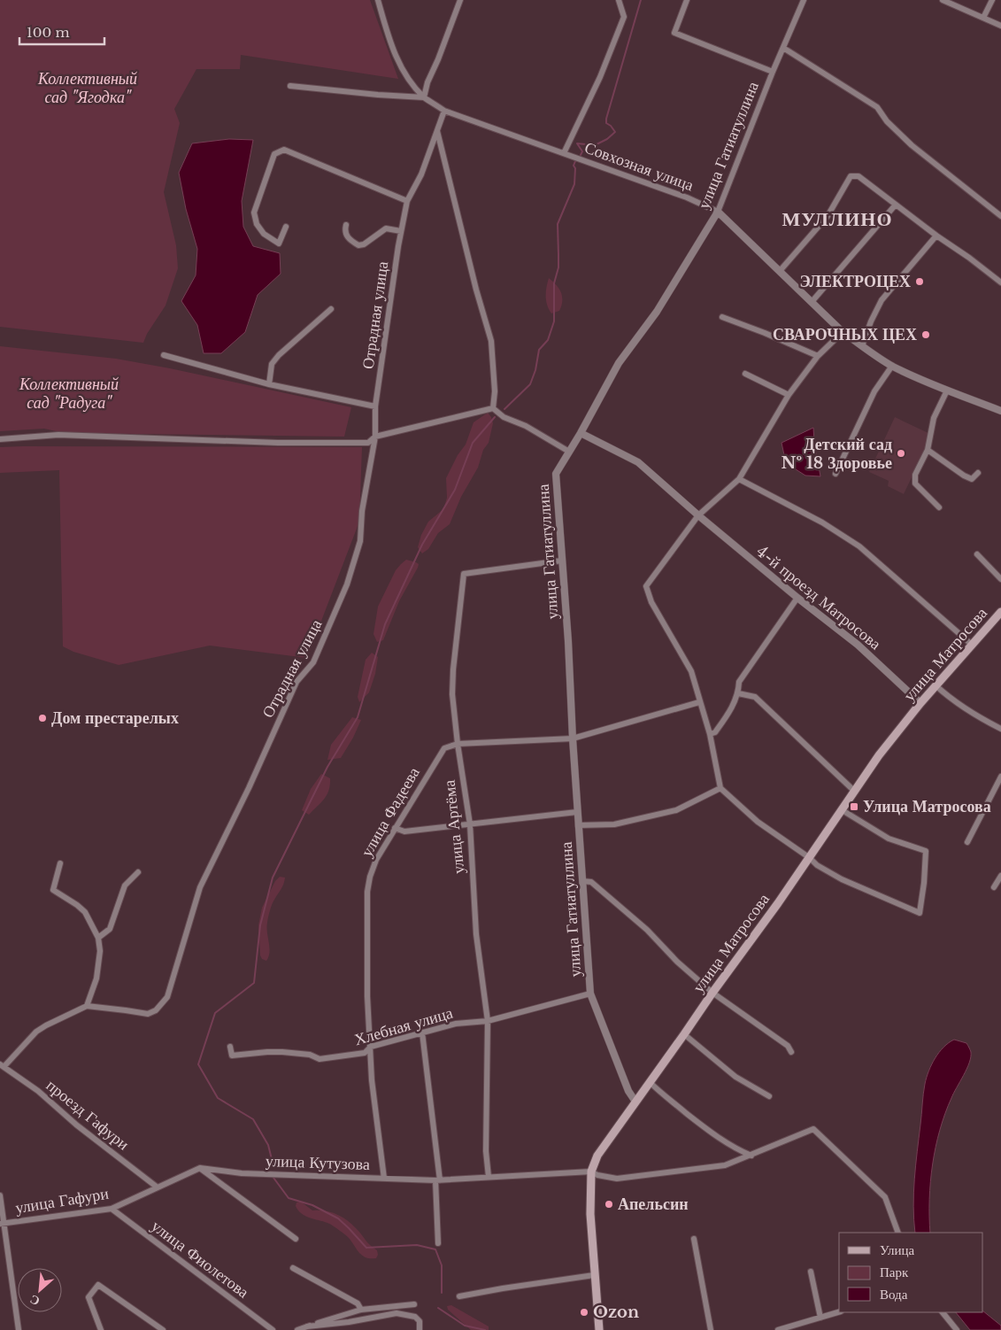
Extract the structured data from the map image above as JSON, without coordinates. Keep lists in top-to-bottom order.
{
  "streets": {
    "main road": ["улица Матросова"],
    "street": [
      "улица Гатиатуллина",
      "Совхозная улица",
      "Отрадная улица",
      "4-й проезд Матросова",
      "улица Фадеева",
      "улица Артёма",
      "Хлебная улица",
      "проезд Гафури",
      "улица Кутузова",
      "улица Гафури",
      "улица Фиолетова"
    ]
  },
  "crossings": [
    ["улица Гатиатуллина", "Совхозная улица"],
    ["улица Гатиатуллина", "4-й проезд Матросова"],
    ["улица Гатиатуллина", "улица Матросова"],
    ["улица Гатиатуллина", "улица Артёма"],
    ["улица Гатиатуллина", "Хлебная улица"],
    ["Совхозная улица", "Отрадная улица"],
    ["4-й проезд Матросова", "улица Матросова"],
    ["улица Матросова", "улица Кутузова"],
    ["улица Фадеева", "улица Артёма"],
    ["улица Фадеева", "Хлебная улица"],
    ["улица Фадеева", "улица Кутузова"],
    ["улица Артёма", "Хлебная улица"],
    ["улица Артёма", "улица Кутузова"],
    ["проезд Гафури", "улица Гафури"],
    ["улица Кутузова", "улица Гафури"],
    ["улица Гафури", "улица Фиолетова"]
  ],
  "districts": ["МУЛЛИНО"],
  "parks": ["Коллективный сад \"Ягодка\"", "Коллективный сад \"Радуга\""],
  "places": {
    "other": [
      "ЭЛЕКТРОЦЕХ",
      "СВАРОЧНЫХ ЦЕХ",
      "Детский сад № 18 Здоровье",
      "Дом престарелых",
      "Апельсин",
      "Ozon"
    ],
    "transit": ["Улица Матросова"]
  },
  "legend": ["Улица", "Парк", "Вода"],
  "scale_bar": "100 m",
  "north": "bottom left"
}
